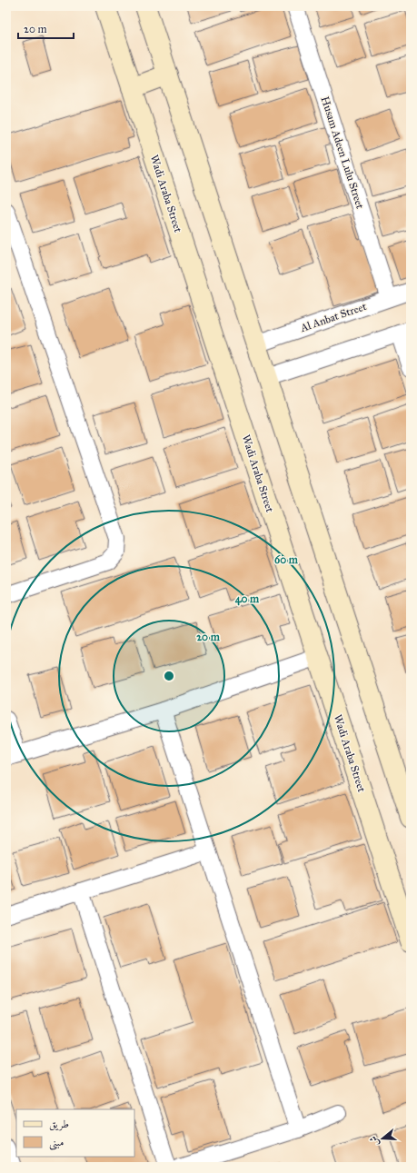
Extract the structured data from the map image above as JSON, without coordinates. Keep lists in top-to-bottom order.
{
  "streets": {
    "main road": ["Wadi Araba Street"],
    "street": ["Husam Adeen Lulu Street", "Al Anbat Street"]
  },
  "crossings": [
    ["Husam Adeen Lulu Street", "Al Anbat Street"]
  ],
  "legend": ["طريق", "مبنى"],
  "scale_bar": "20 m",
  "north": "left",
  "rings": ["60 m", "40 m", "20 m"]
}
